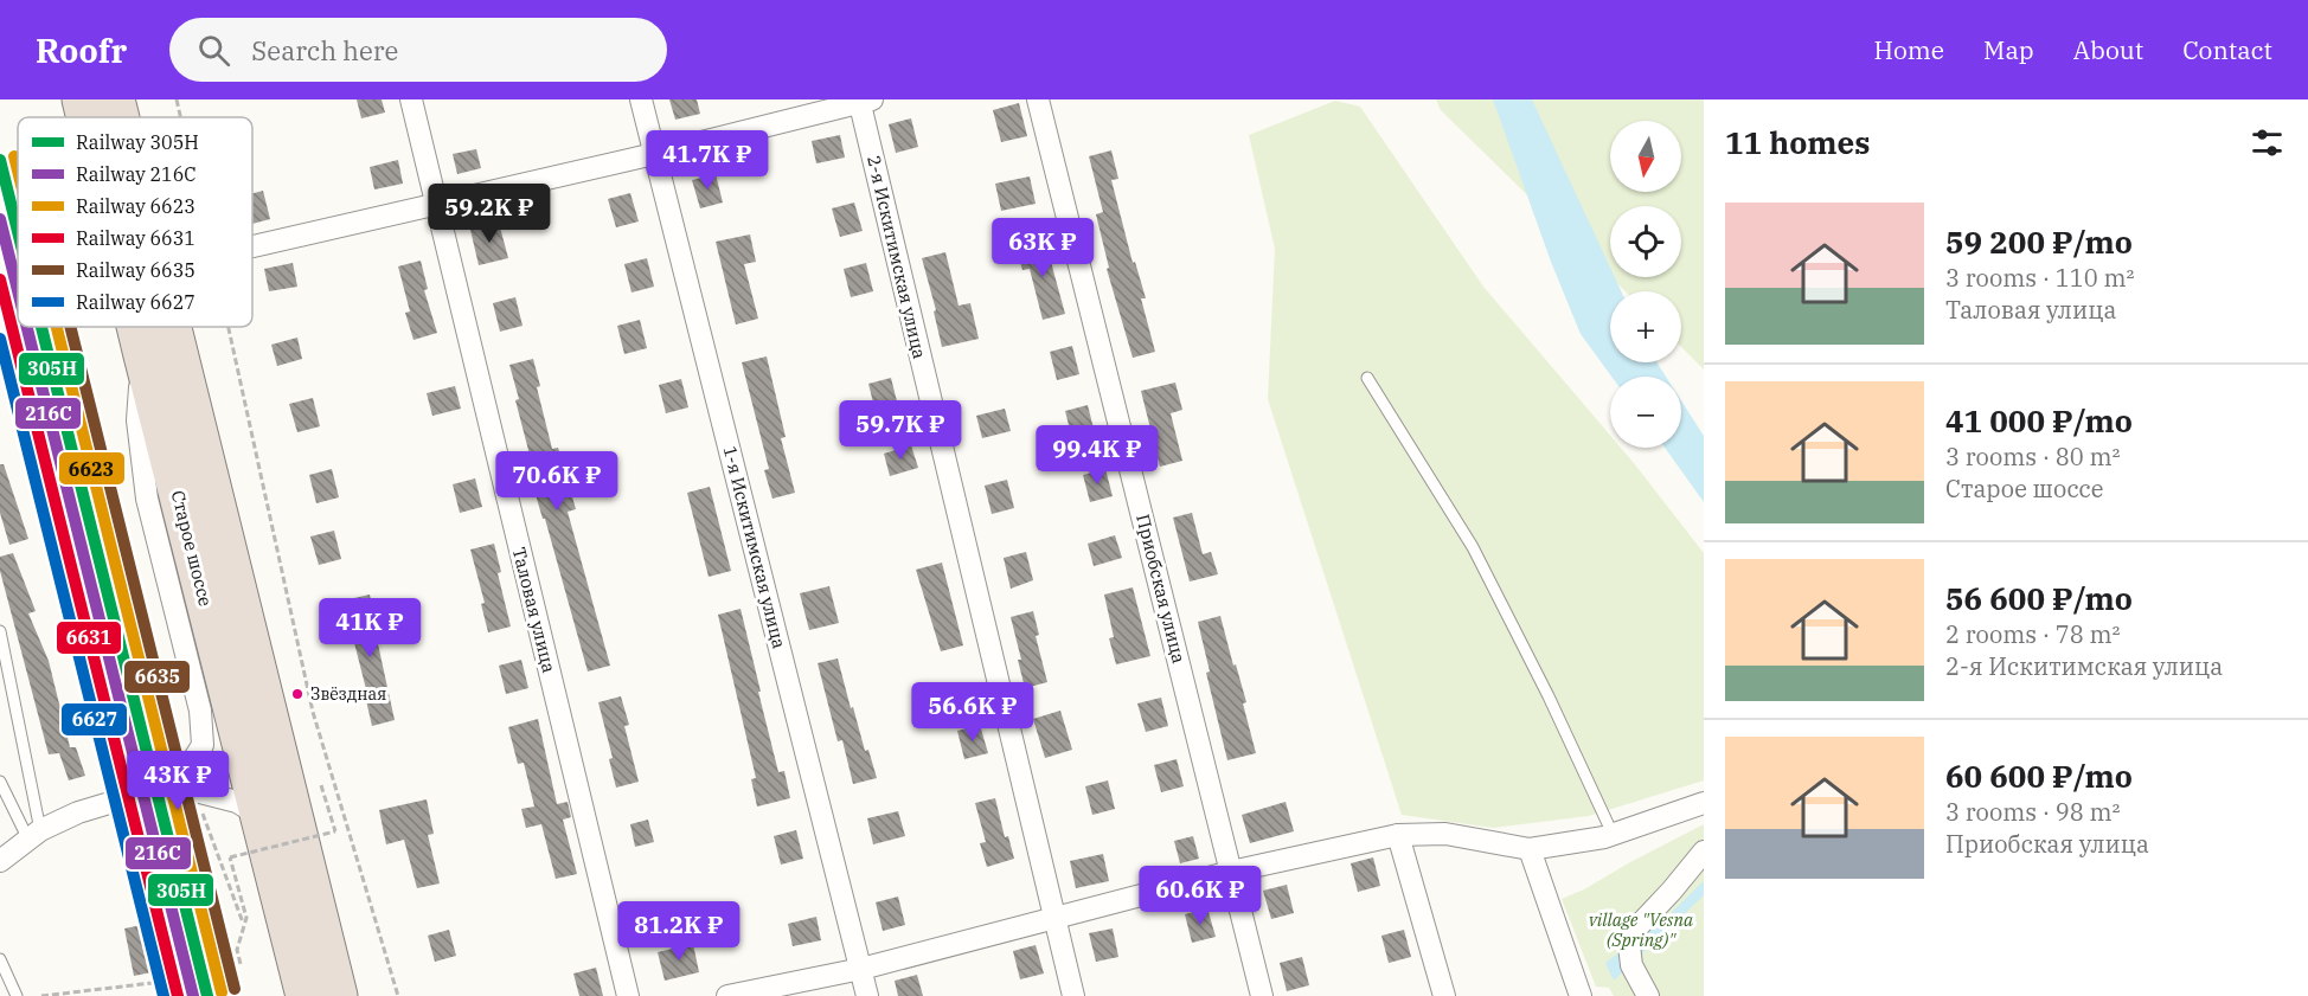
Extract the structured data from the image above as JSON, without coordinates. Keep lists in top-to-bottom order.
{
  "streets": {
    "highway": ["Старое шоссе"],
    "street": [
      "2-я Искитимская улица",
      "1-я Искитимская улица",
      "Приобская улица",
      "Таловая улица"
    ]
  },
  "parks": ["village \"Vesna (Spring)\""],
  "places": ["Звёздная"],
  "lines": [
    "rail line 6623",
    "rail line 305Н",
    "rail line 216С",
    "rail line 6631",
    "rail line 6635",
    "rail line 6627"
  ],
  "legend": [
    "Railway 305Н",
    "Railway 216С",
    "Railway 6623",
    "Railway 6631",
    "Railway 6635",
    "Railway 6627"
  ],
  "north": "bottom",
  "page": {
    "header": "Roofr",
    "search": "Search here",
    "nav": [
      "Home",
      "Map",
      "About",
      "Contact"
    ],
    "heading": "11 homes",
    "map_buttons": ["+", "−"],
    "price": [
      "41.7K ₽",
      "59.2K ₽",
      "63K ₽",
      "59.7K ₽",
      "99.4K ₽",
      "70.6K ₽",
      "41K ₽",
      "56.6K ₽",
      "43K ₽",
      "60.6K ₽",
      "81.2K ₽"
    ],
    "list": [
      {
        "name": "59 200 ₽/mo",
        "note": "3 rooms · 110 m² · Таловая улица"
      },
      {
        "name": "41 000 ₽/mo",
        "note": "3 rooms · 80 m² · Старое шоссе"
      },
      {
        "name": "56 600 ₽/mo",
        "note": "2 rooms · 78 m² · 2-я Искитимская улица"
      },
      {
        "name": "60 600 ₽/mo",
        "note": "3 rooms · 98 m² · Приобская улица"
      }
    ]
  }
}
